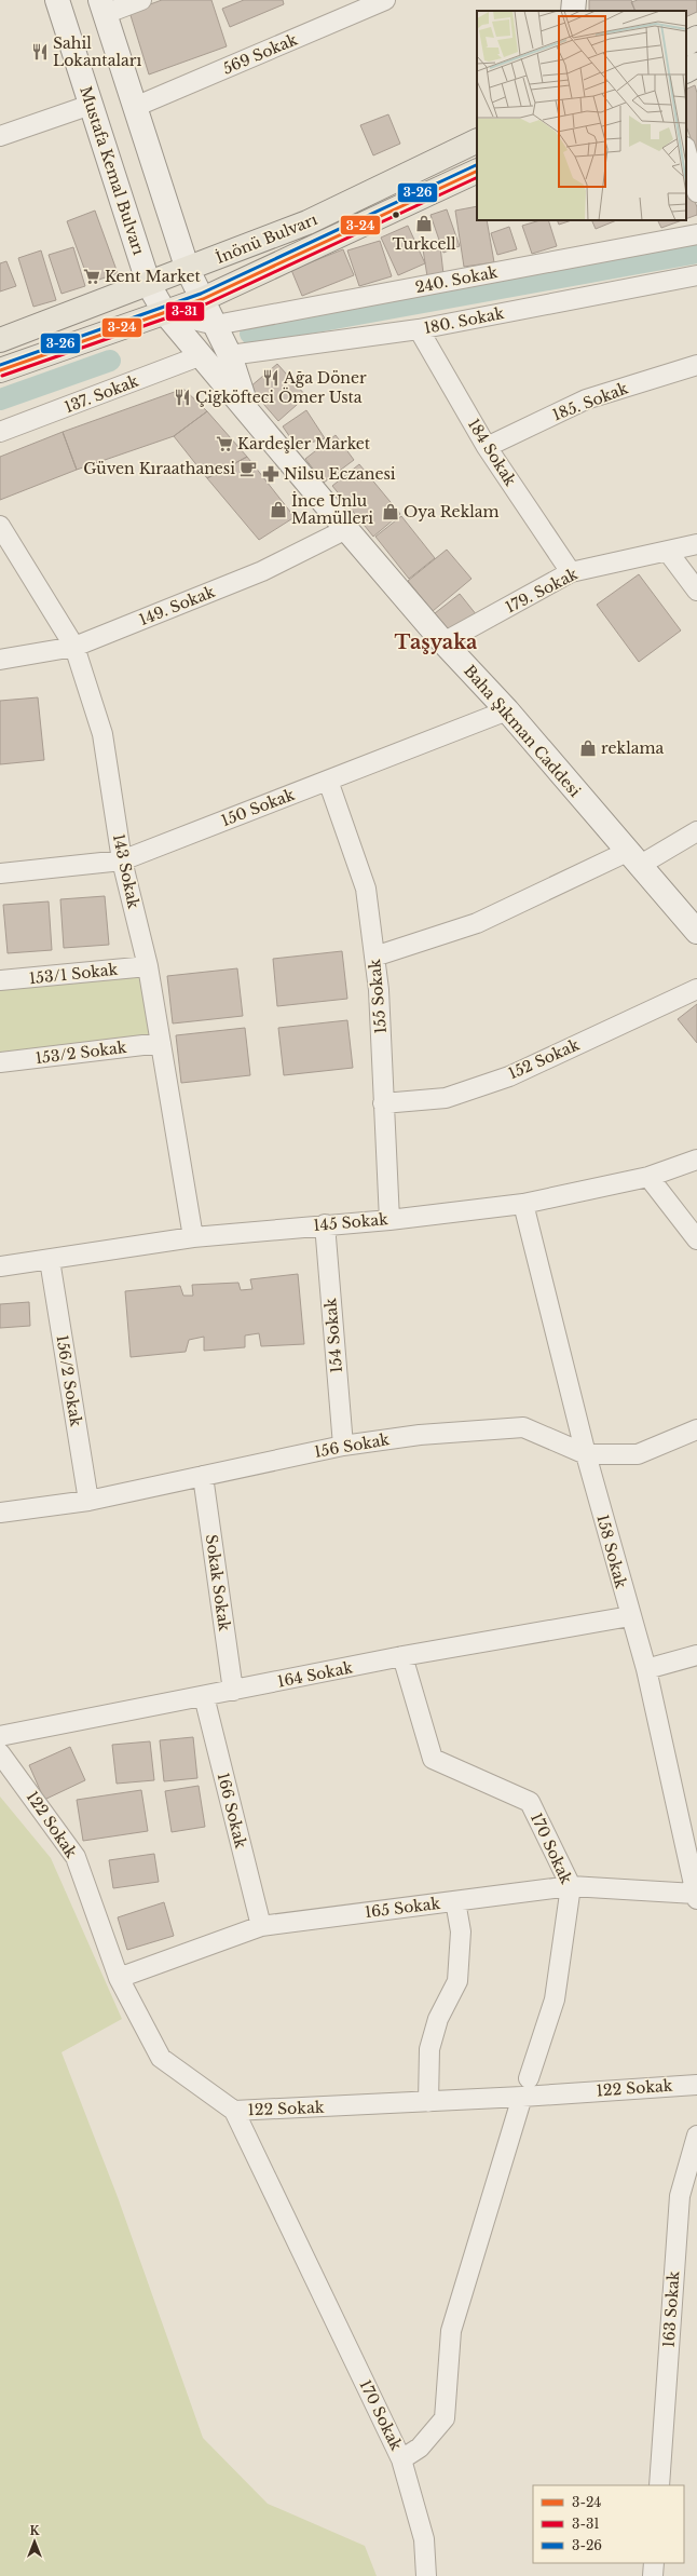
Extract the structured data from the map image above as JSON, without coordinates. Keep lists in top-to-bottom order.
{
  "streets": {
    "main road": ["Mustafa Kemal Bulvarı", "İnönü Bulvarı", "Baha Şıkman Caddesi"],
    "street": [
      "569 Sokak",
      "240. Sokak",
      "180. Sokak",
      "137. Sokak",
      "185. Sokak",
      "184 Sokak",
      "179. Sokak",
      "149. Sokak",
      "150 Sokak",
      "143 Sokak",
      "153/1 Sokak",
      "155 Sokak",
      "153/2 Sokak",
      "152 Sokak",
      "145 Sokak",
      "154 Sokak",
      "156/2 Sokak",
      "156 Sokak",
      "158 Sokak",
      "Sokak Sokak",
      "164 Sokak",
      "166 Sokak",
      "122 Sokak",
      "170 Sokak",
      "165 Sokak",
      "163 Sokak"
    ]
  },
  "crossings": [
    ["Mustafa Kemal Bulvarı", "İnönü Bulvarı"],
    ["Mustafa Kemal Bulvarı", "Baha Şıkman Caddesi"],
    ["İnönü Bulvarı", "Baha Şıkman Caddesi"],
    ["240. Sokak", "Baha Şıkman Caddesi"],
    ["180. Sokak", "184 Sokak"],
    ["180. Sokak", "Baha Şıkman Caddesi"],
    ["137. Sokak", "Baha Şıkman Caddesi"],
    ["185. Sokak", "184 Sokak"],
    ["184 Sokak", "179. Sokak"],
    ["179. Sokak", "Baha Şıkman Caddesi"],
    ["149. Sokak", "Baha Şıkman Caddesi"],
    ["149. Sokak", "143 Sokak"],
    ["Baha Şıkman Caddesi", "150 Sokak"],
    ["150 Sokak", "143 Sokak"],
    ["150 Sokak", "155 Sokak"],
    ["143 Sokak", "153/1 Sokak"],
    ["143 Sokak", "153/2 Sokak"],
    ["143 Sokak", "145 Sokak"],
    ["155 Sokak", "152 Sokak"],
    ["155 Sokak", "145 Sokak"],
    ["145 Sokak", "154 Sokak"],
    ["145 Sokak", "156/2 Sokak"],
    ["145 Sokak", "158 Sokak"],
    ["154 Sokak", "156 Sokak"],
    ["156/2 Sokak", "156 Sokak"],
    ["156 Sokak", "158 Sokak"],
    ["156 Sokak", "Sokak Sokak"],
    ["158 Sokak", "164 Sokak"],
    ["158 Sokak", "165 Sokak"],
    ["Sokak Sokak", "164 Sokak"],
    ["164 Sokak", "166 Sokak"],
    ["164 Sokak", "170 Sokak"],
    ["166 Sokak", "165 Sokak"],
    ["122 Sokak", "170 Sokak"],
    ["122 Sokak", "165 Sokak"],
    ["170 Sokak", "165 Sokak"]
  ],
  "districts": ["Taşyaka"],
  "places": {
    "restaurant": ["Sahil Lokantaları", "Ağa Döner", "Çiğköfteci Ömer Usta"],
    "shop": [
      "Turkcell",
      "İnce Unlu Mamülleri",
      "Oya Reklam",
      "reklama"
    ],
    "supermarket": ["Kent Market", "Kardeşler Market"],
    "cafe": ["Güven Kıraathanesi"],
    "pharmacy": ["Nilsu Eczanesi"]
  },
  "lines": ["transit line 3-26", "transit line 3-24", "transit line 3-31"],
  "legend": ["3-24", "3-31", "3-26"],
  "north": "top"
}
